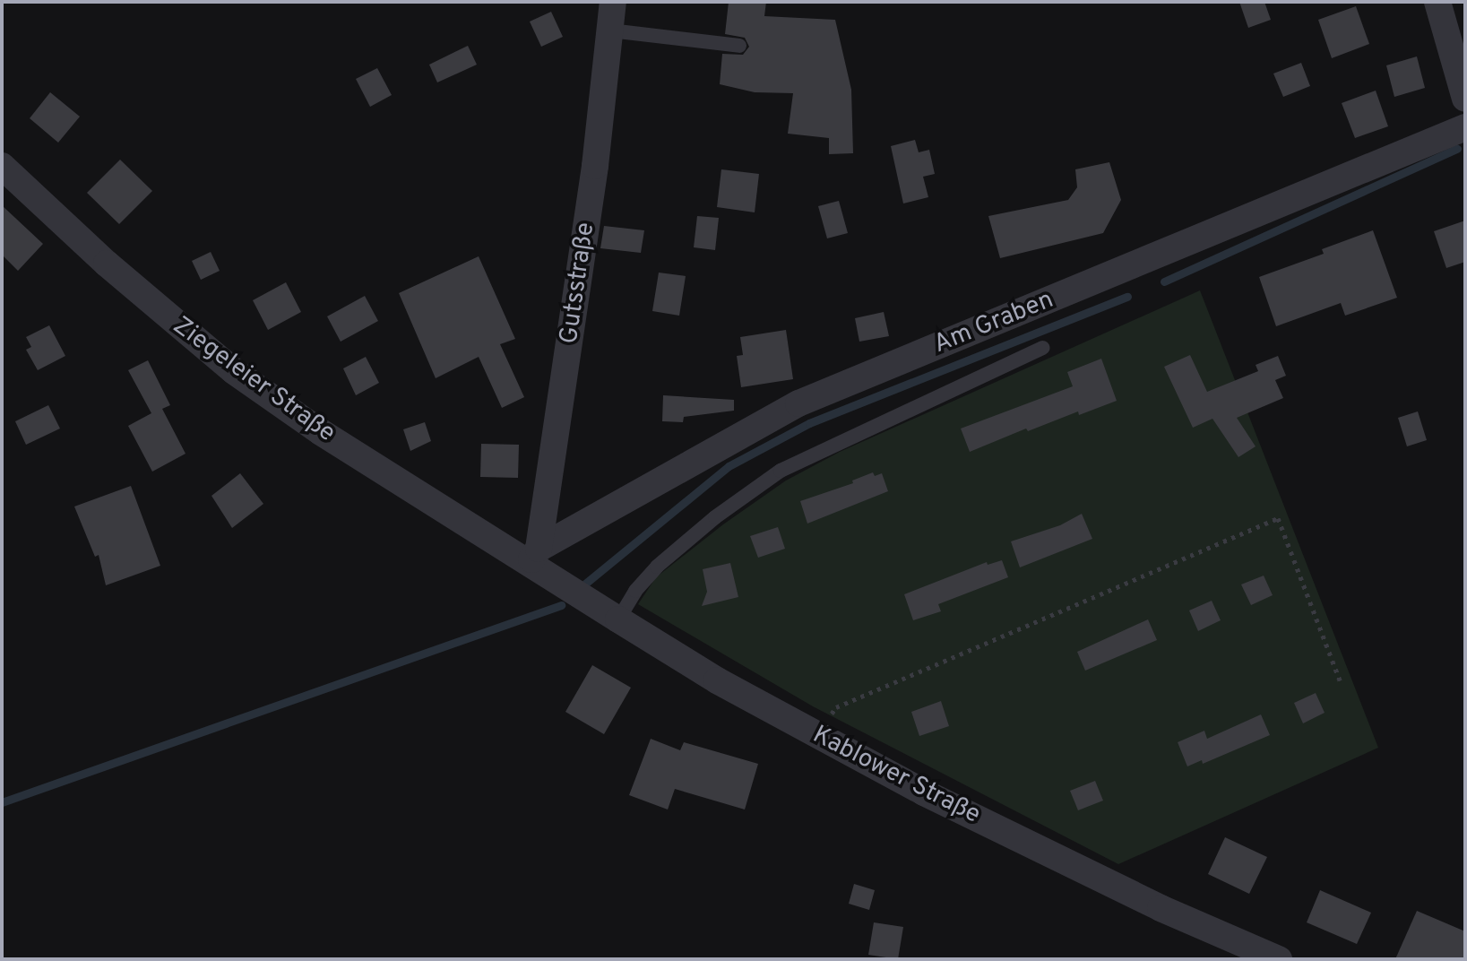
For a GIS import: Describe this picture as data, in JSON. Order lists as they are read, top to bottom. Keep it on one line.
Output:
{"streets":{"street":["Gutsstraße","Am Graben","Ziegeleier Straße","Kablower Straße"]},"crossings":[["Gutsstraße","Am Graben"],["Gutsstraße","Ziegeleier Straße"],["Gutsstraße","Kablower Straße"],["Am Graben","Ziegeleier Straße"],["Am Graben","Kablower Straße"],["Ziegeleier Straße","Kablower Straße"]]}
